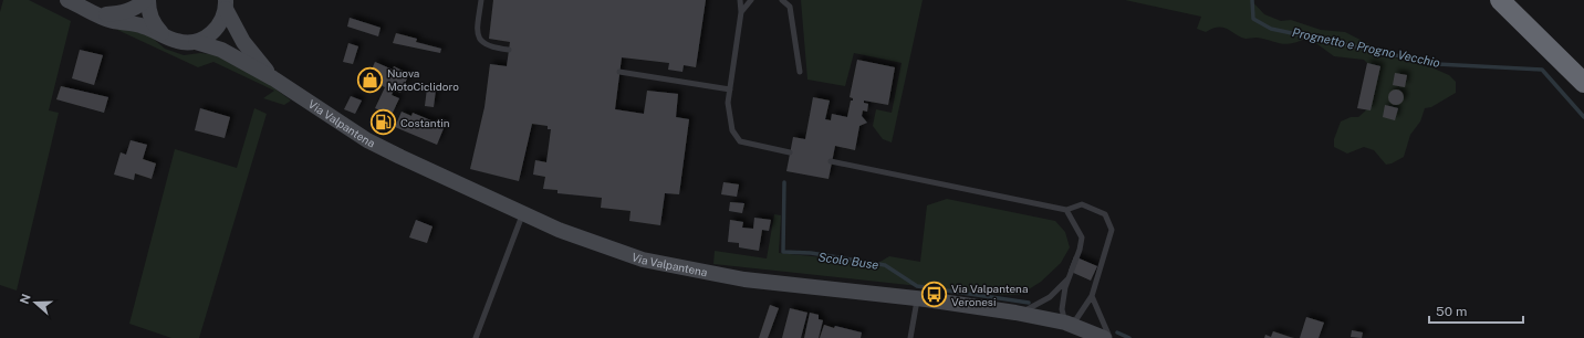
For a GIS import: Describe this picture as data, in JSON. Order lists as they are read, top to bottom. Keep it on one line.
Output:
{"streets":{"street":["Via Valpantena"]},"water":["Prognetto e Progno Vecchio","Scolo Buse"],"places":{"shop":["Nuova MotoCiclidoro"],"fuel station":["Costantin"],"bus stop":["Via Valpantena Veronesi"]},"scale_bar":"50 m","north":"left"}
